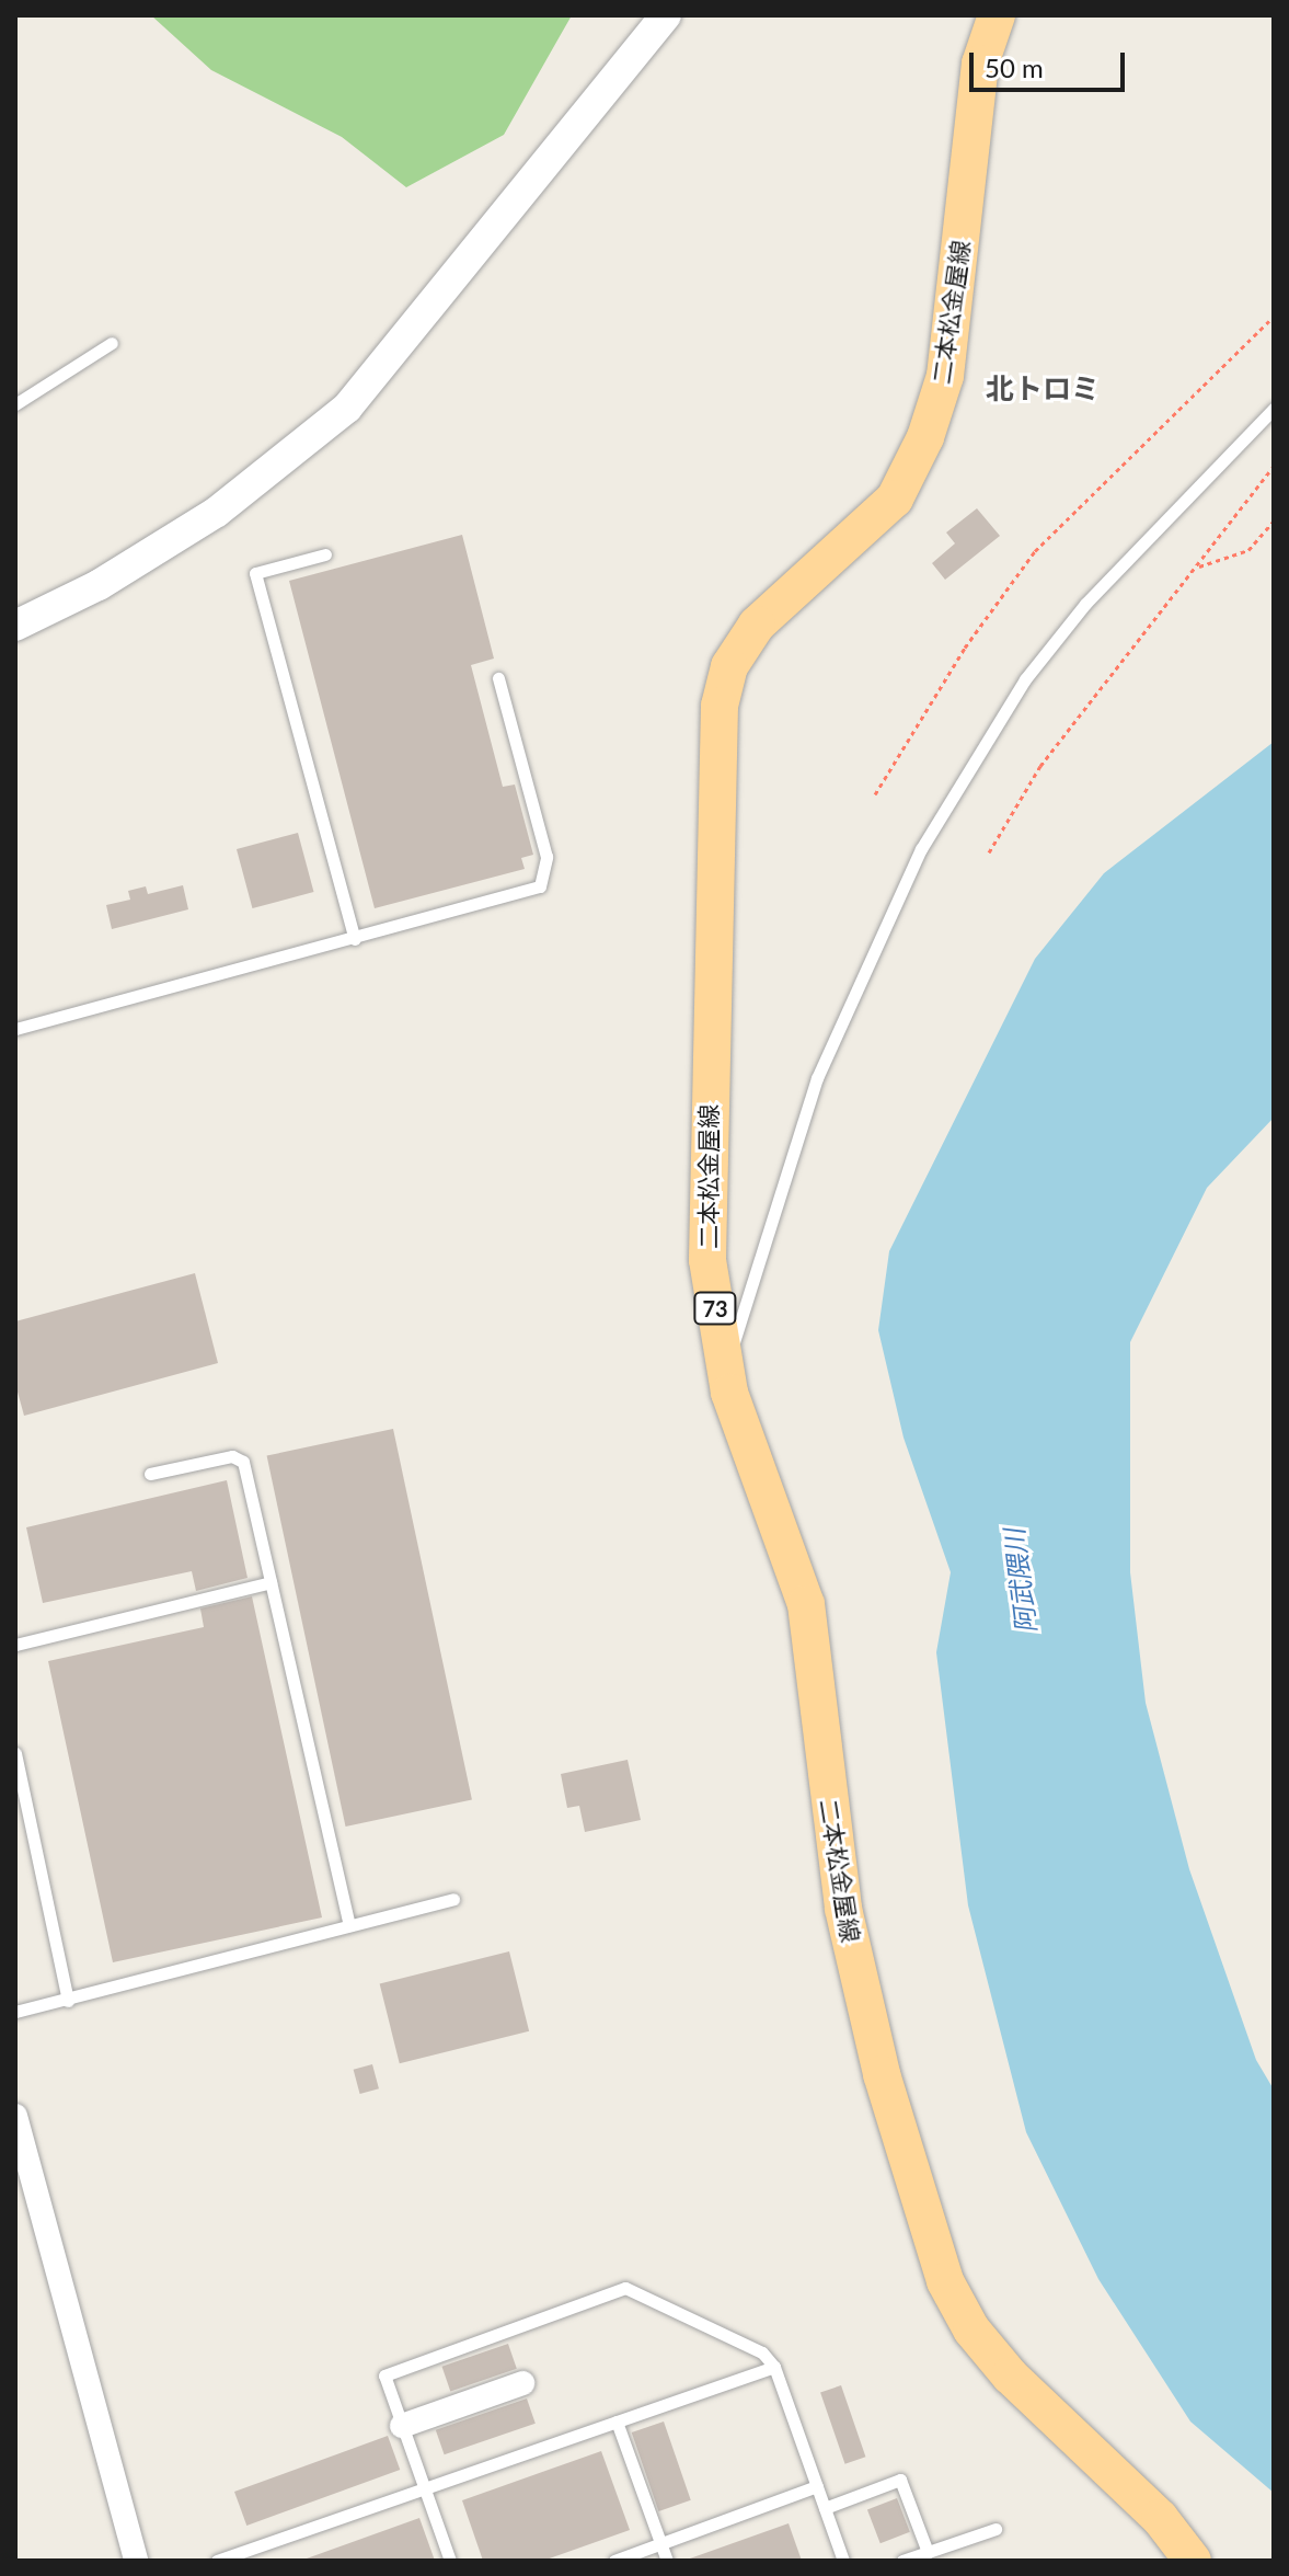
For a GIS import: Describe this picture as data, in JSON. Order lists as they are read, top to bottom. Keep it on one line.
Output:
{"streets":{"main road":["二本松金屋線","73"]},"districts":["北トロミ"],"water":["阿武隈川"],"scale_bar":"50 m"}
